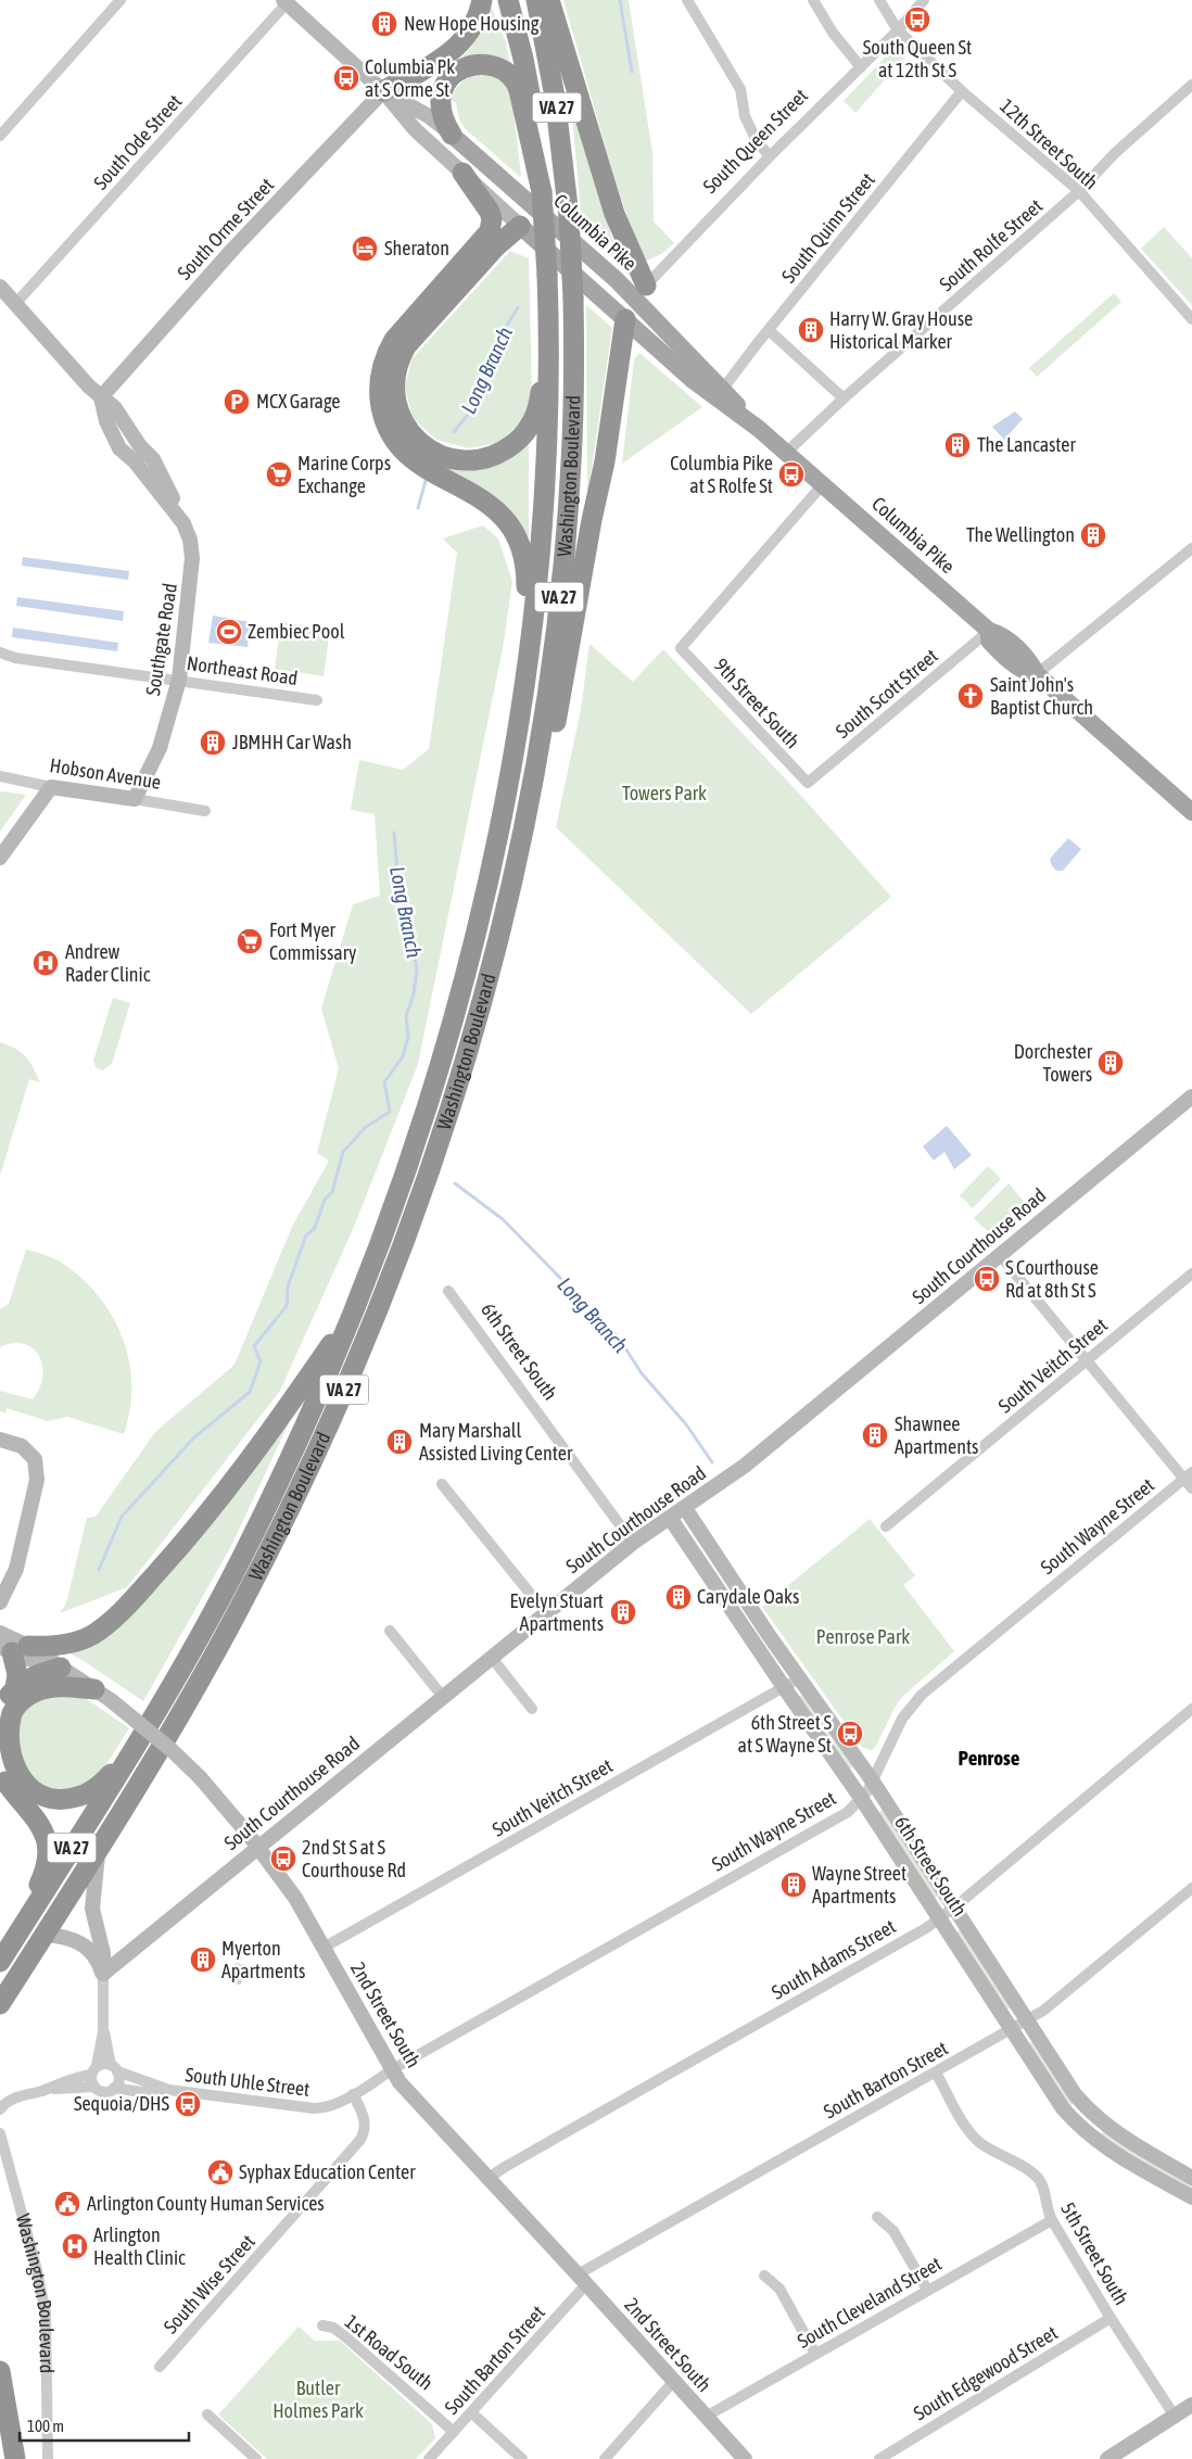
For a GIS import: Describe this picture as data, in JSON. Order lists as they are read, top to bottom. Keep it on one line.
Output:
{"streets":{"highway":["VA 27","Washington Boulevard"],"main road":["South Queen Street","Columbia Pike"],"street":["South Ode Street","12th Street South","South Quinn Street","South Orme Street","South Rolfe Street","Southgate Road","Northeast Road","South Scott Street","9th Street South","Hobson Avenue","South Courthouse Road","6th Street South","South Veitch Street","South Wayne Street","South Adams Street","2nd Street South","South Barton Street","South Uhle Street","5th Street South","South Wise Street","South Cleveland Street","1st Road South","South Edgewood Street"]},"crossings":[["South Queen Street","12th Street South"],["South Queen Street","Columbia Pike"],["South Ode Street","Columbia Pike"],["South Ode Street","Southgate Road"],["12th Street South","South Quinn Street"],["12th Street South","South Rolfe Street"],["South Quinn Street","Columbia Pike"],["South Orme Street","Columbia Pike"],["South Orme Street","Southgate Road"],["Columbia Pike","South Rolfe Street"],["Columbia Pike","South Scott Street"],["Columbia Pike","9th Street South"],["Southgate Road","Northeast Road"],["Southgate Road","Hobson Avenue"],["South Scott Street","9th Street South"],["South Courthouse Road","6th Street South"],["South Courthouse Road","2nd Street South"],["6th Street South","South Veitch Street"],["6th Street South","South Wayne Street"],["6th Street South","South Adams Street"],["6th Street South","South Barton Street"],["South Veitch Street","2nd Street South"],["South Wayne Street","2nd Street South"],["South Wayne Street","South Uhle Street"],["South Wayne Street","South Wise Street"],["South Adams Street","2nd Street South"],["2nd Street South","South Barton Street"],["2nd Street South","South Cleveland Street"],["South Barton Street","5th Street South"],["South Barton Street","1st Road South"],["5th Street South","South Cleveland Street"],["5th Street South","South Edgewood Street"]],"districts":["Penrose"],"water":["Long Branch"],"parks":["Towers Park","Penrose Park","Butler Holmes Park"],"places":{"bus stop":["South Queen St at 12th St S","Columbia Pk at S Orme St","Columbia Pike at S Rolfe St","S Courthouse Rd at 8th St S","6th Street S at S Wayne St","2nd St S at S Courthouse Rd","Sequoia/DHS"],"building":["New Hope Housing","Harry W. Gray House Historical Marker","The Lancaster","The Wellington","JBMHH Car Wash","Dorchester Towers","Shawnee Apartments","Mary Marshall Assisted Living Center","Carydale Oaks","Evelyn Stuart Apartments","Wayne Street Apartments","Myerton Apartments"],"hotel":["Sheraton"],"parking":["MCX Garage"],"supermarket":["Marine Corps Exchange","Fort Myer Commissary"],"sports":["Zembiec Pool"],"church":["Saint John's Baptist Church"],"hospital":["Andrew Rader Clinic","Arlington Health Clinic"],"public building":["Syphax Education Center","Arlington County Human Services"]},"scale_bar":"100 m"}
